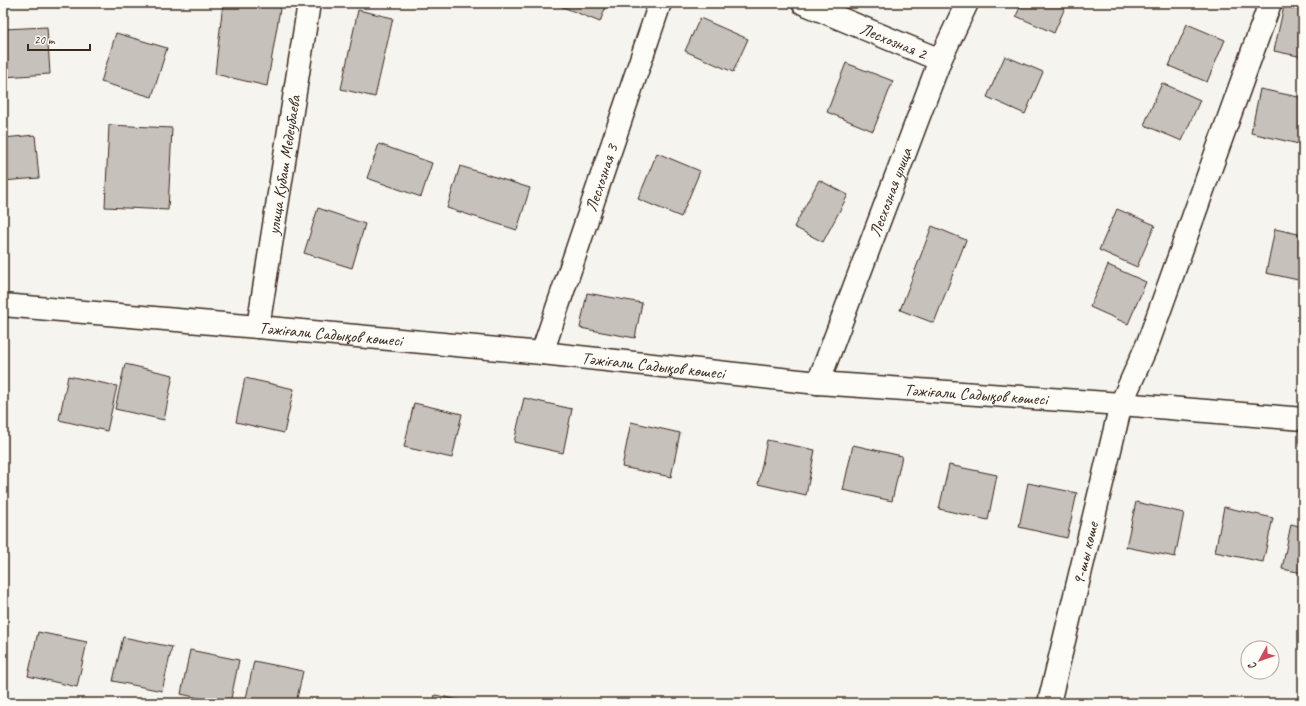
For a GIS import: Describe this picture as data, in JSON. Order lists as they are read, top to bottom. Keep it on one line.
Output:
{"streets":{"street":["Лесхозная 2","улица Кубаш Медеубаева","Лесхозная 3","Лесхозная улица","Тәжіғали Садықов көшесі","9-шы көше"]},"crossings":[["Лесхозная 2","Лесхозная улица"],["улица Кубаш Медеубаева","Тәжіғали Садықов көшесі"],["Лесхозная 3","Тәжіғали Садықов көшесі"],["Лесхозная улица","Тәжіғали Садықов көшесі"],["Тәжіғали Садықов көшесі","9-шы көше"]],"scale_bar":"20 m","north":"bottom left"}
